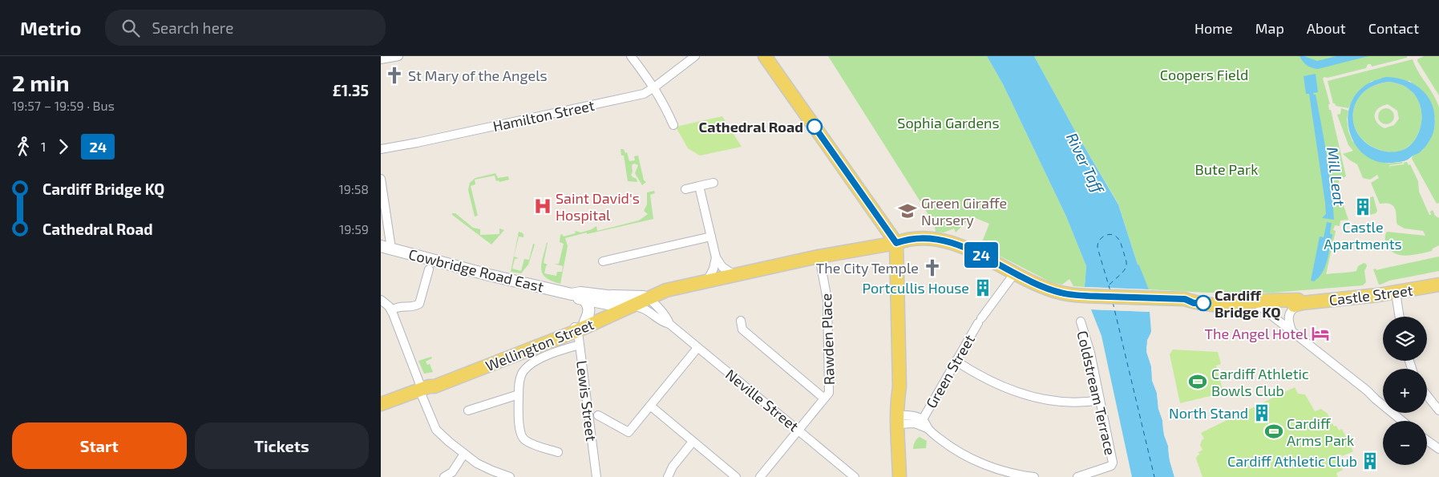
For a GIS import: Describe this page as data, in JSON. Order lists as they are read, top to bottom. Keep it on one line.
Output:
{"streets":{"main road":["Cowbridge Road East","Castle Street","Wellington Street"],"street":["Hamilton Street","Rawden Place","Green Street","Coldstream Terrace","Neville Street","Lewis Street"]},"crossings":[["Cowbridge Road East","Castle Street"],["Cowbridge Road East","Wellington Street"],["Cowbridge Road East","Green Street"],["Cowbridge Road East","Neville Street"],["Rawden Place","Neville Street"],["Wellington Street","Neville Street"],["Wellington Street","Lewis Street"]],"water":["River Taff","Mill Leat"],"parks":["Coopers Field","Sophia Gardens","Bute Park"],"places":{"church":["St Mary of the Angels","The City Temple"],"other":["Cathedral Road","Cardiff Bridge KQ"],"hospital":["Saint David's Hospital"],"building":["Castle Apartments","Portcullis House","North Stand","Cardiff Athletic Club"],"school or university":["Green Giraffe Nursery"],"hotel":["The Angel Hotel"],"sports":["Cardiff Athletic Bowls Club","Cardiff Arms Park"]},"lines":["bus line 24"],"page":{"header":"Metrio","search":"Search here","nav":["Home","Map","About","Contact"],"heading":["2 min","19:57 – 19:59 · Bus","£1.35"],"on_map":"24","legs":["1","24"],"list":[{"name":"Cardiff Bridge KQ","value":"19:58"},{"name":"Cathedral Road","value":"19:59"}],"map_buttons":["+","−"],"buttons":["Start","Tickets"]}}
